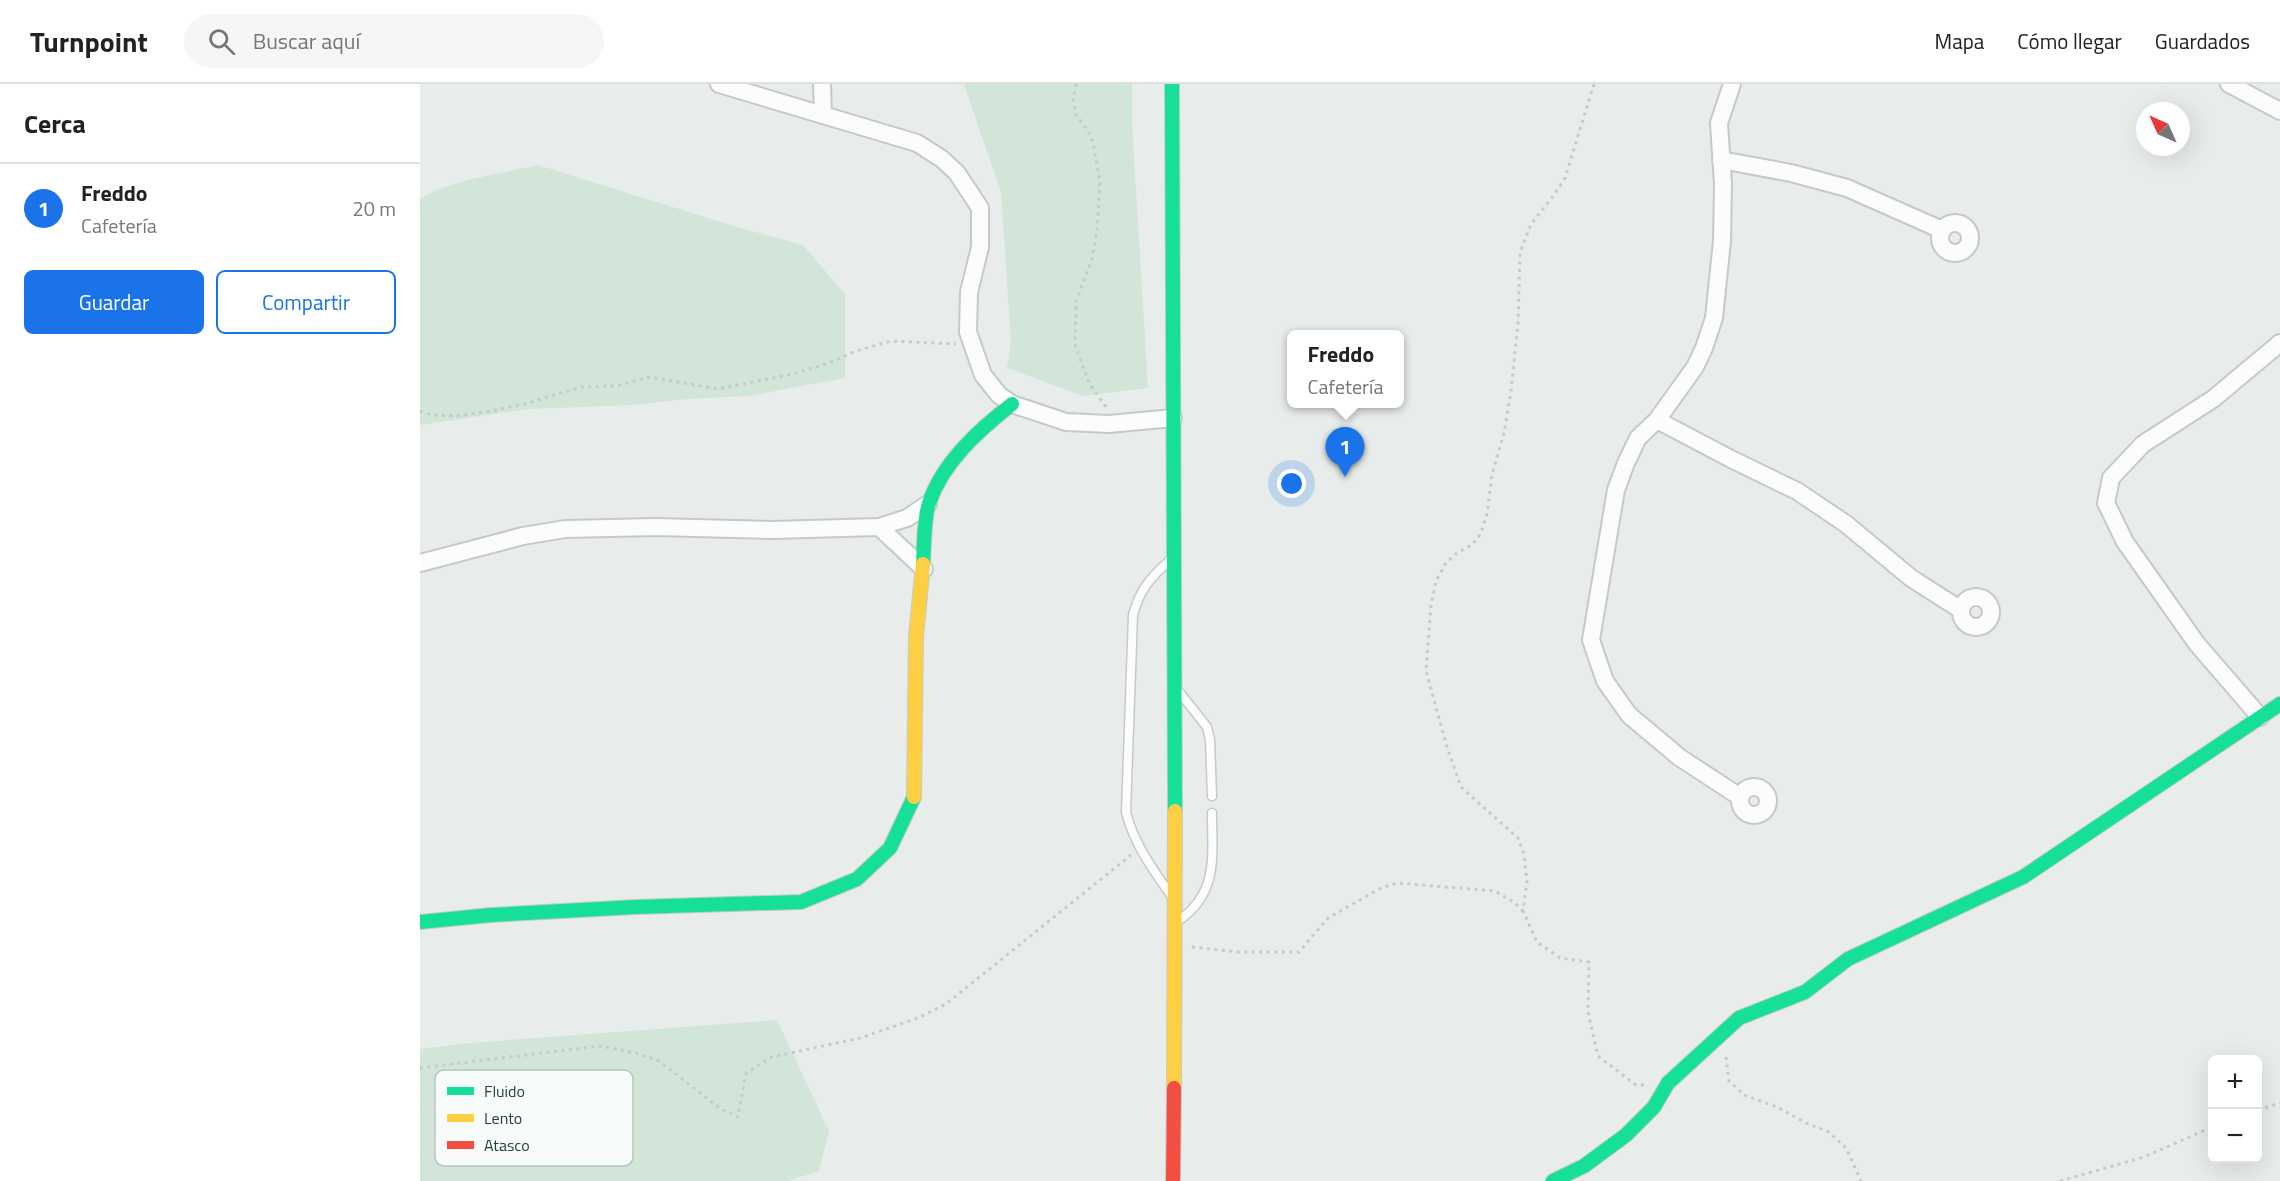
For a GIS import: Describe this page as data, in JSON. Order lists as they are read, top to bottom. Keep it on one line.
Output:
{"legend":["Fluido","Lento","Atasco"],"north":"top left","page":{"header":"Turnpoint","search":"Buscar aquí","nav":["Mapa","Cómo llegar","Guardados"],"heading":"Cerca","list":[{"mark":"1","name":"Freddo","note":"Cafetería","value":"20 m"}],"buttons":["Guardar","Compartir"],"popup":["Freddo","Cafetería"],"pins":"1","map_buttons":["+","−"]}}
